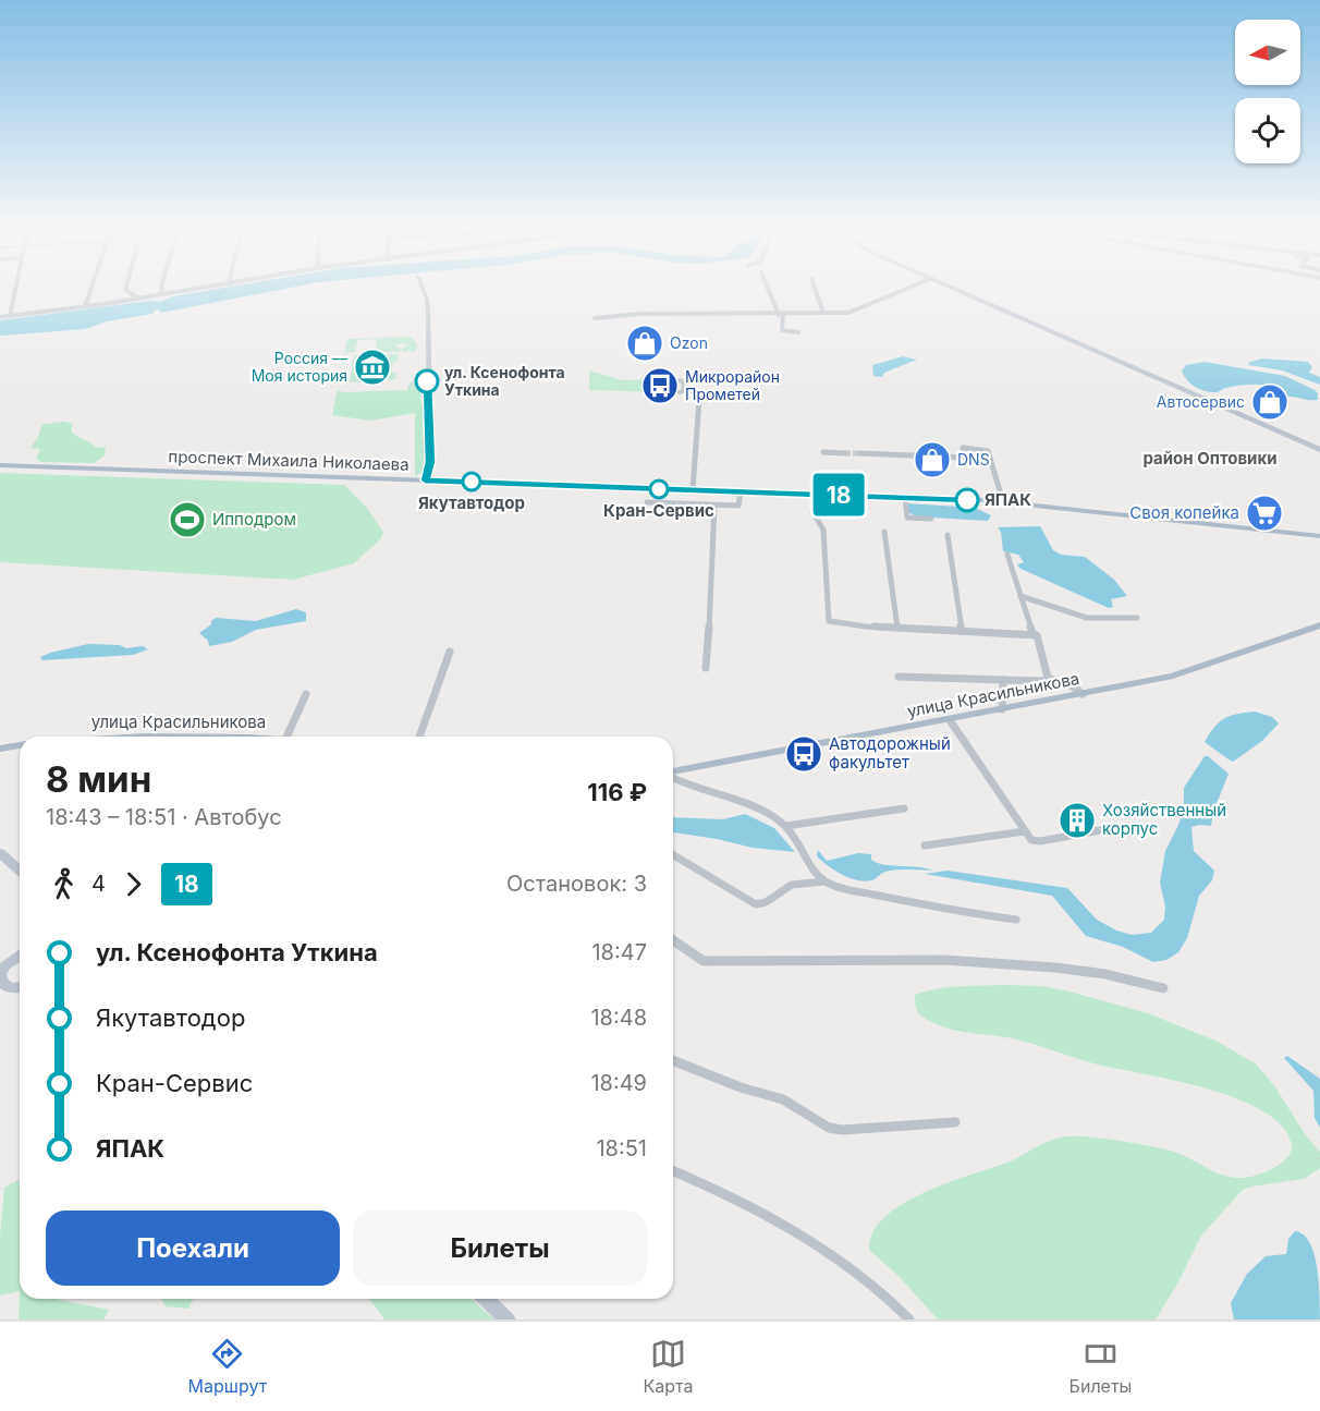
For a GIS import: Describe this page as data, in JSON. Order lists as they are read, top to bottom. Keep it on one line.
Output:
{"streets":{"main road":["проспект Михаила Николаева","улица Красильникова"]},"districts":["район Оптовики"],"places":{"shop":["Ozon","Автосервис","DNS"],"museum":["Россия — Моя история"],"other":["ул. Ксенофонта Уткина","Якутавтодор","Кран-Сервис","ЯПАК"],"bus stop":["Микрорайон Прометей","Автодорожный факультет"],"supermarket":["Своя копейка"],"sports":["Ипподром"],"building":["Хозяйственный корпус"]},"lines":["bus line 18"],"north":"left","page":{"on_map":"18","heading":["8 мин","18:43 – 18:51 · Автобус","116 ₽"],"legs":["4","18","Остановок: 3"],"list":[{"name":"ул. Ксенофонта Уткина","value":"18:47"},{"name":"Якутавтодор","value":"18:48"},{"name":"Кран-Сервис","value":"18:49"},{"name":"ЯПАК","value":"18:51"}],"buttons":["Поехали","Билеты"],"tabs":["Маршрут","Карта","Билеты"]}}
